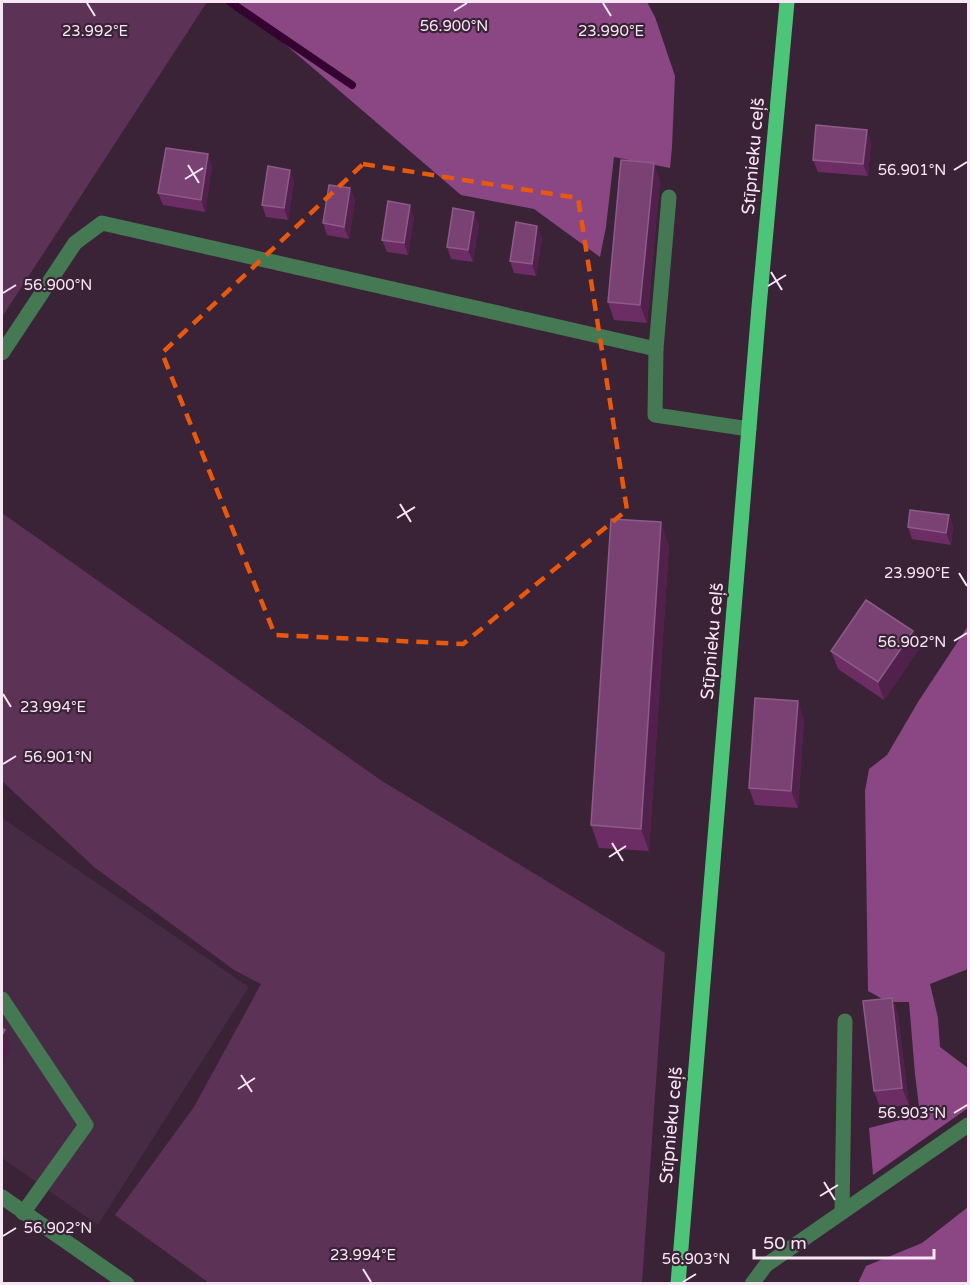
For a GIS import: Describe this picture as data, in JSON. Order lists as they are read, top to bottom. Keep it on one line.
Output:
{"streets":{"main road":["Stīpnieku ceļš"]},"scale_bar":"50 m","coordinates":["56.900°N","23.992°E","23.990°E","56.901°N","56.902°N","23.994°E","56.903°N"]}
